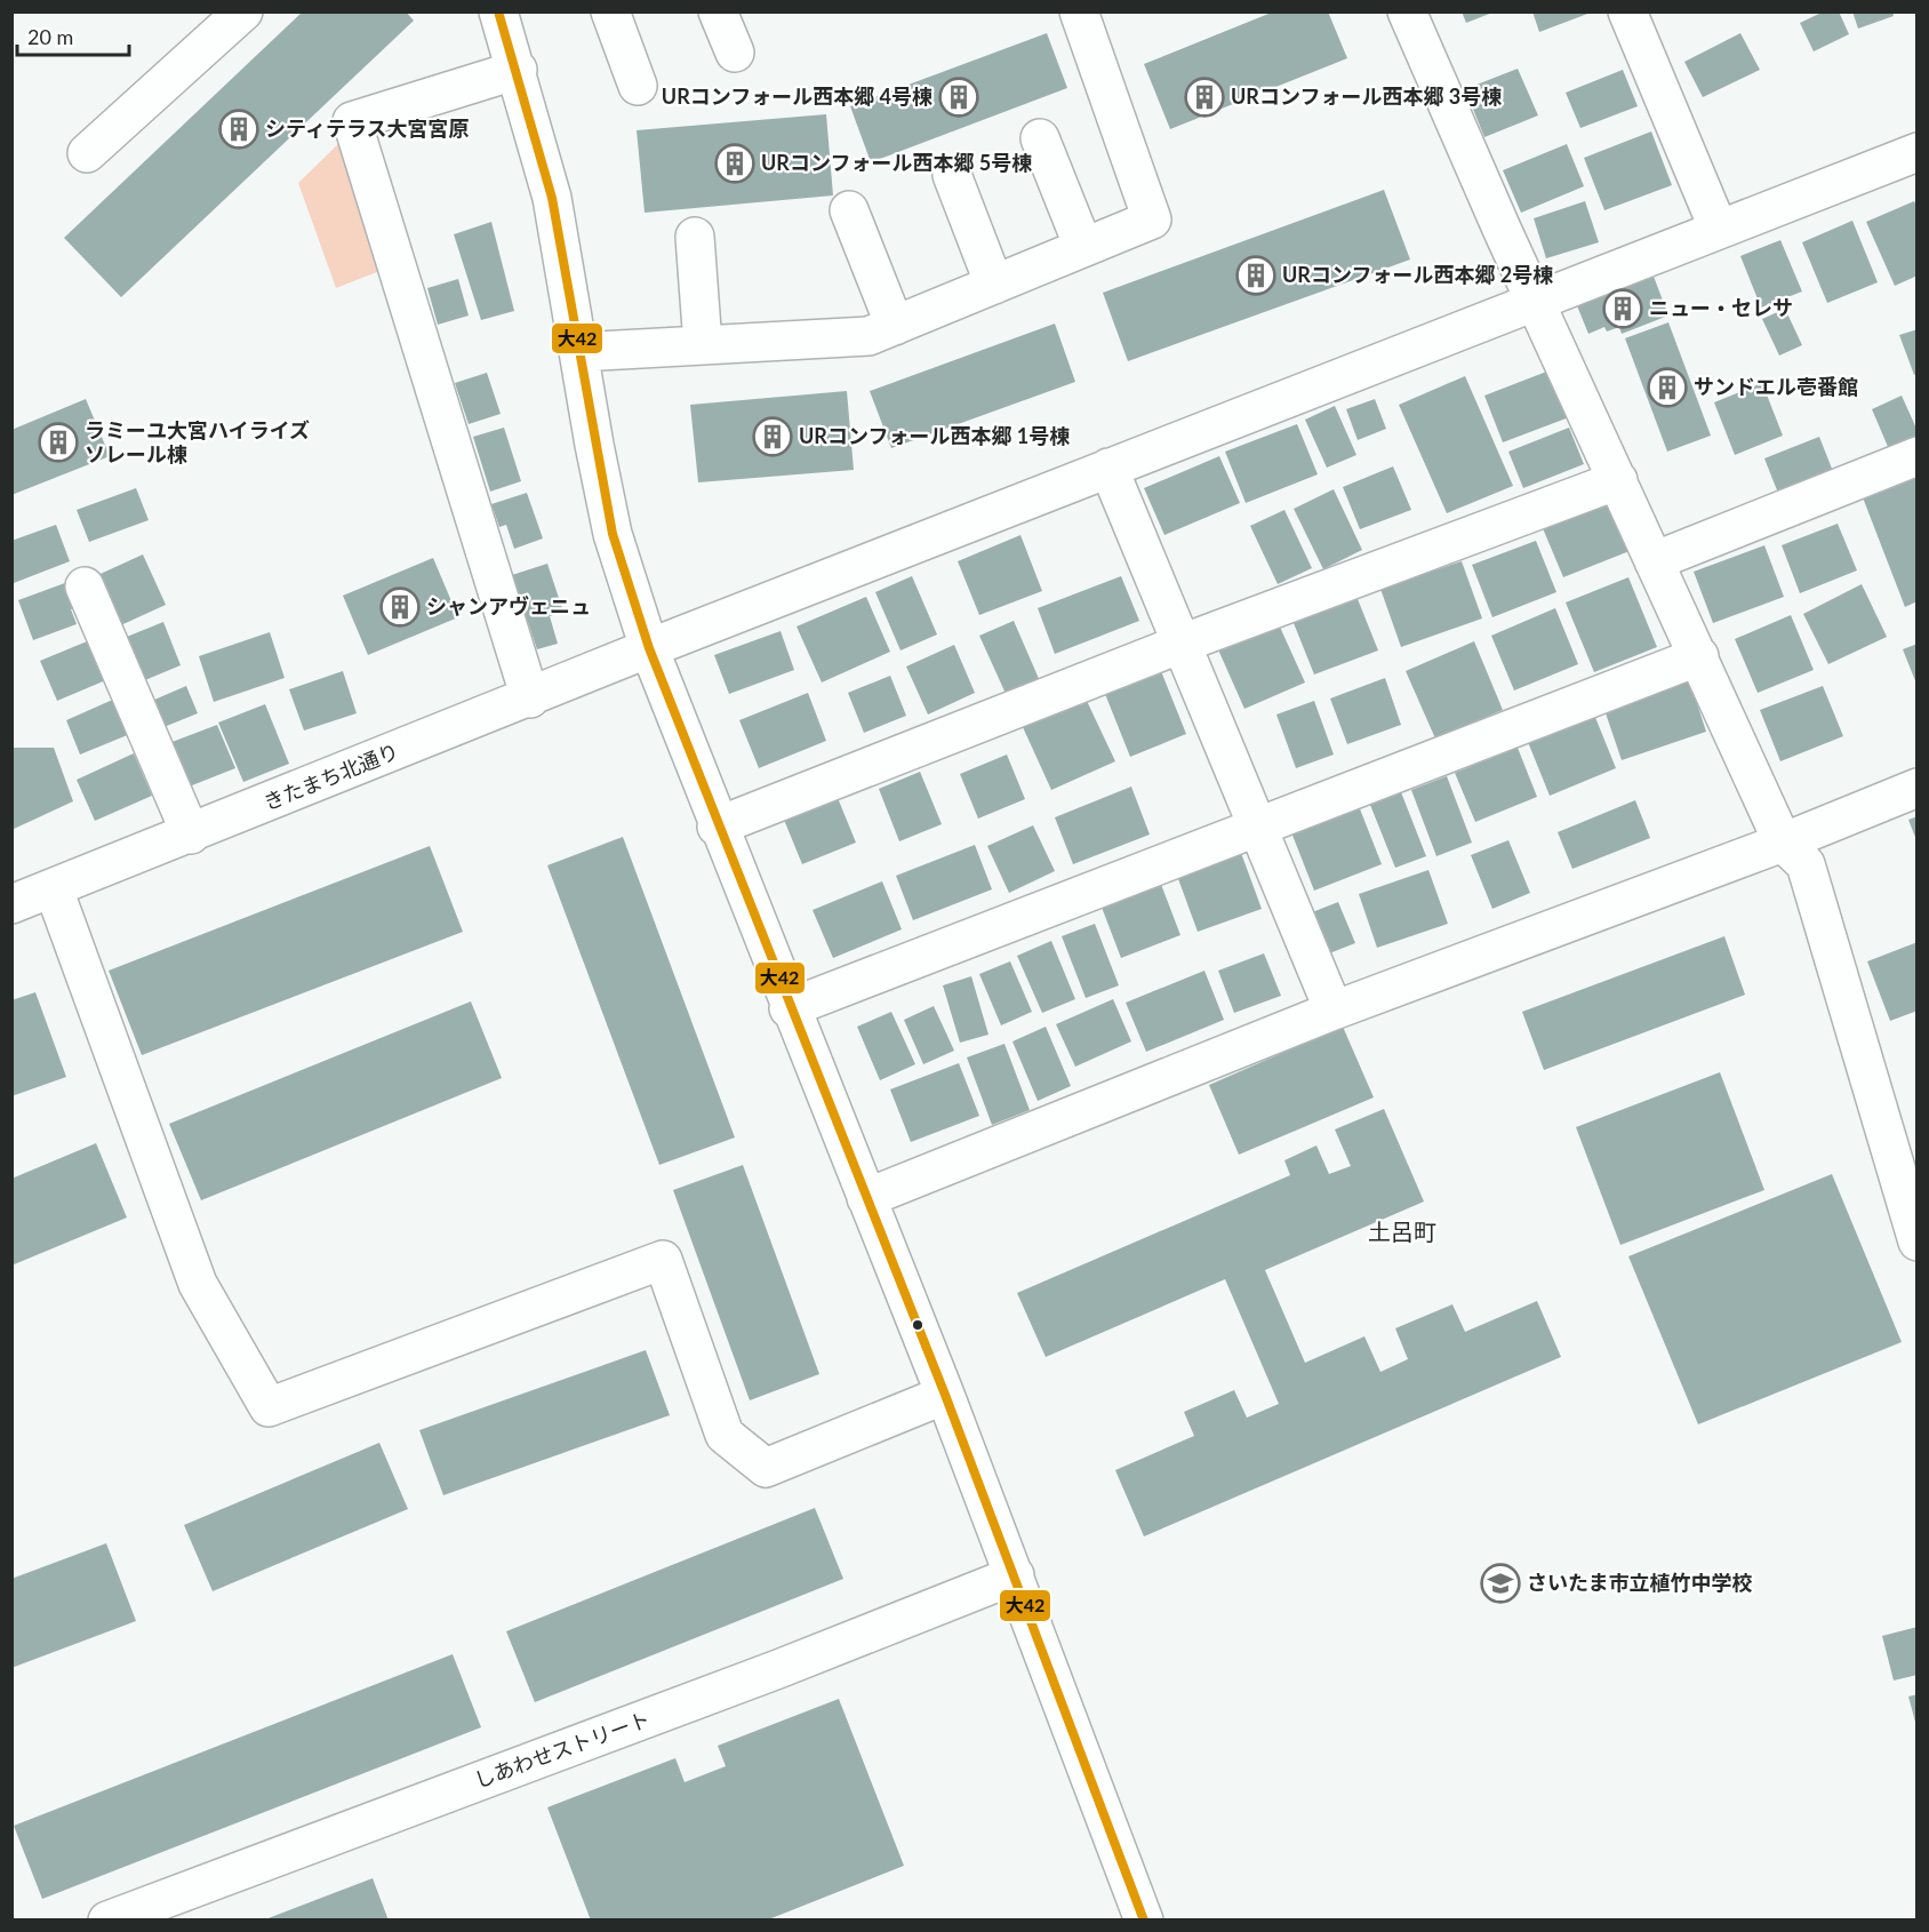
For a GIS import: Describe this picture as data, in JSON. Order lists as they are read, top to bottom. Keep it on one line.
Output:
{"streets":{"street":["きたまち北通り","しあわせストリート"]},"districts":["土呂町"],"places":{"building":["URコンフォール西本郷 4号棟","URコンフォール西本郷 3号棟","シティテラス大宮宮原","URコンフォール西本郷 5号棟","URコンフォール西本郷 2号棟","ニュー・セレサ","サンドエル壱番館","URコンフォール西本郷 1号棟","ラミーユ大宮ハイライズ ソレール棟","シャンアヴェニュ"],"school or university":["さいたま市立植竹中学校"]},"lines":["transit line 大42"],"scale_bar":"20 m"}
